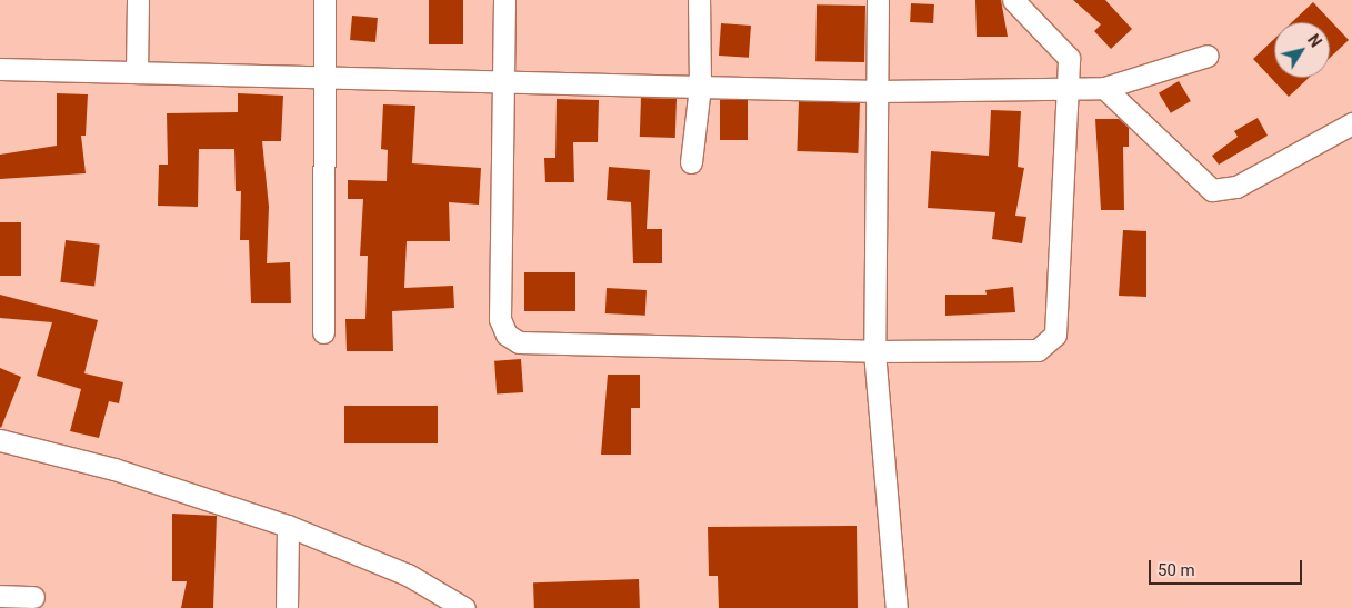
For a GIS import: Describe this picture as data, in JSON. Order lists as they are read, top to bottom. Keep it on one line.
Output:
{"scale_bar":"50 m","north":"top right"}
